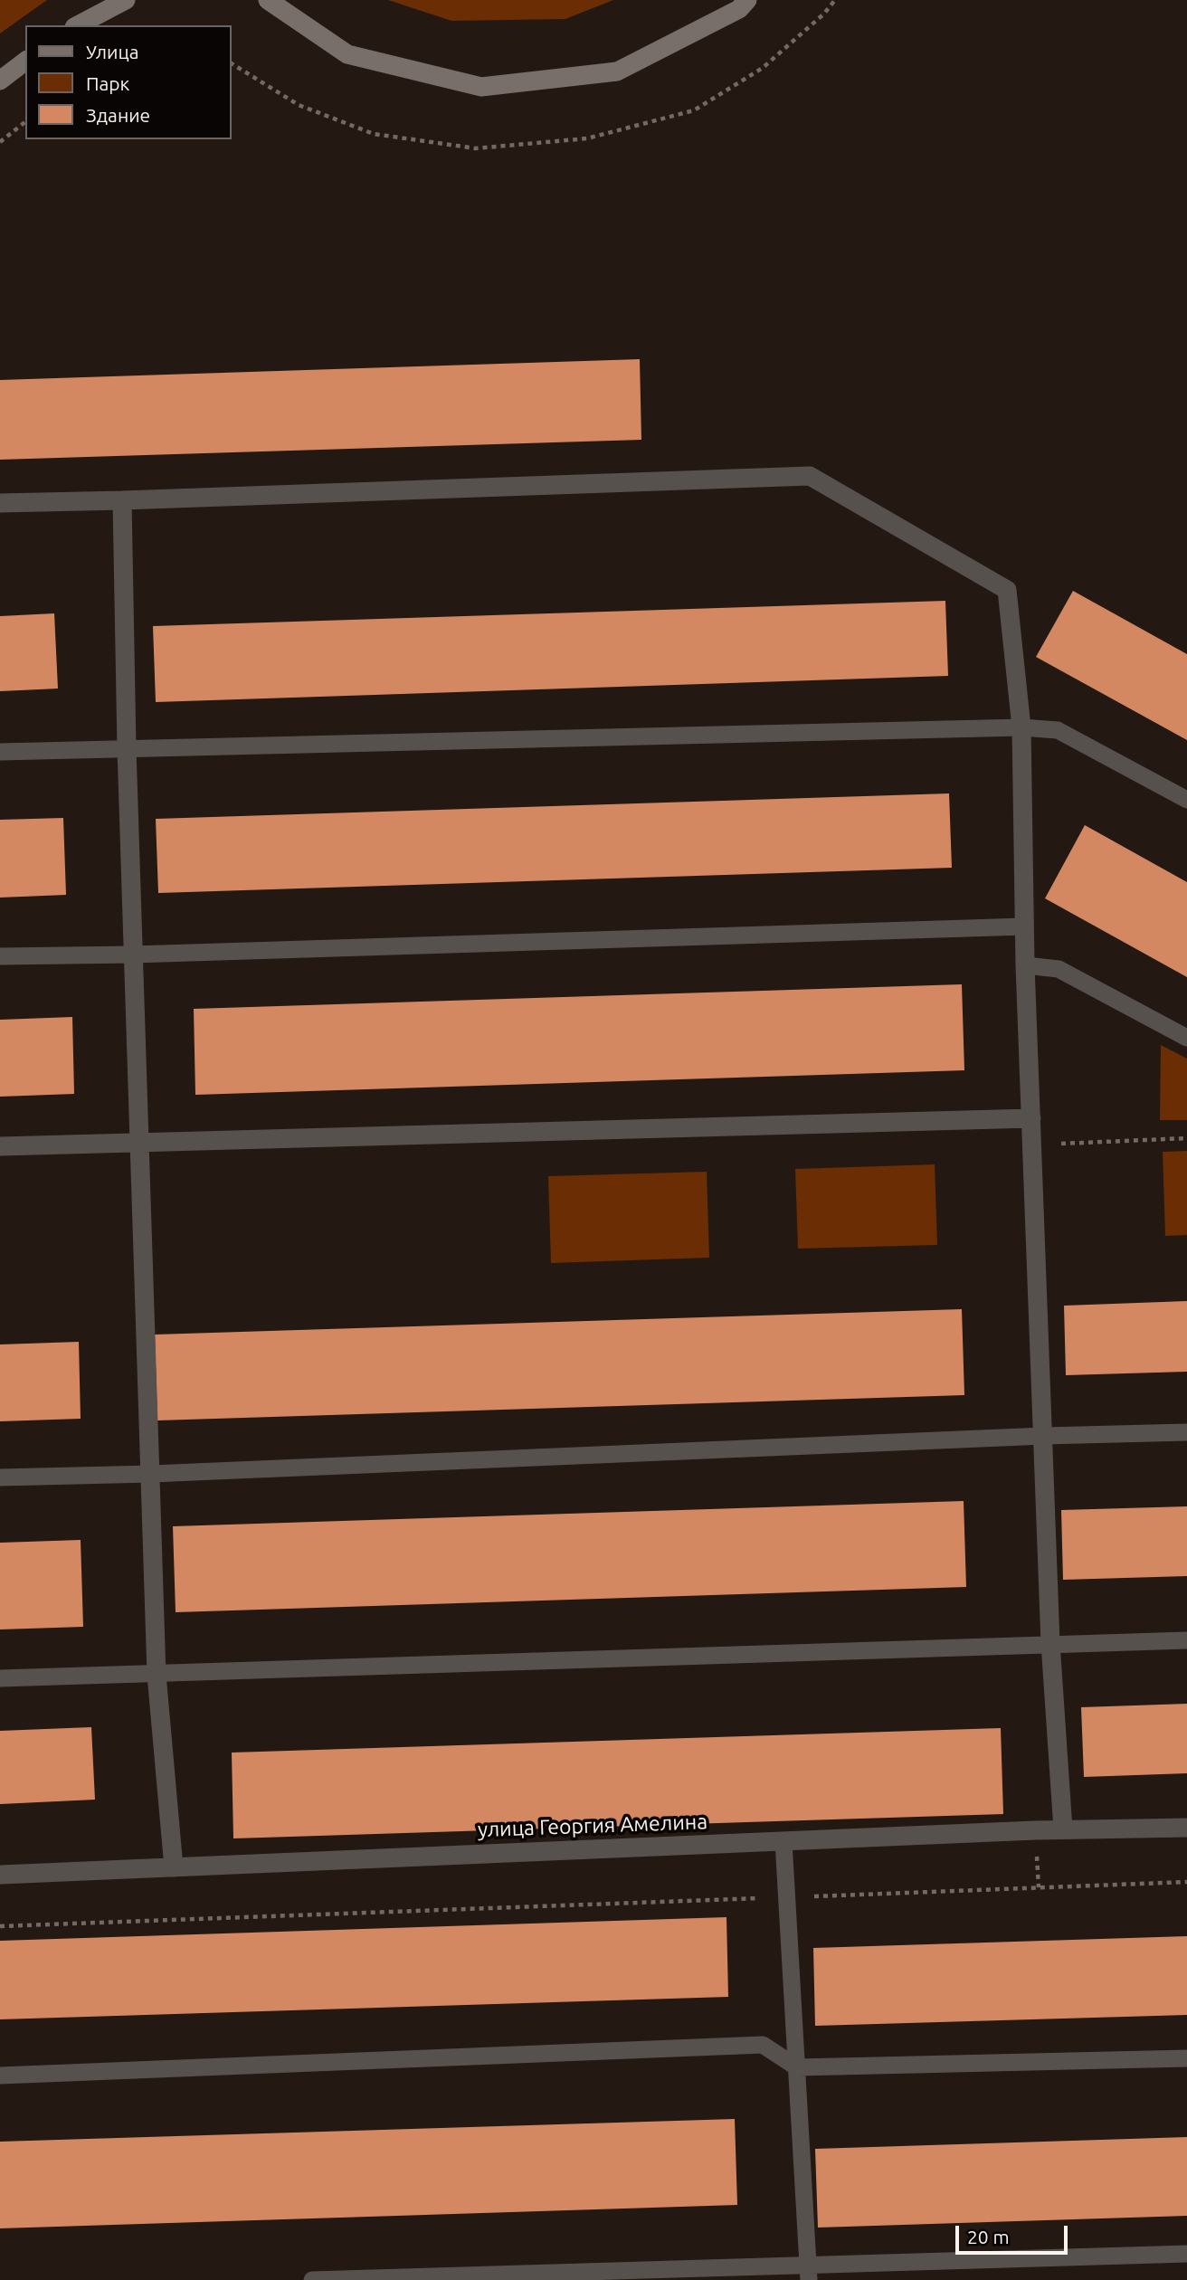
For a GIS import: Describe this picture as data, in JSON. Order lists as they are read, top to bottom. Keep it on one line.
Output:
{"streets":{"street":["улица Георгия Амелина"]},"legend":["Улица","Парк","Здание"],"scale_bar":"20 m"}
